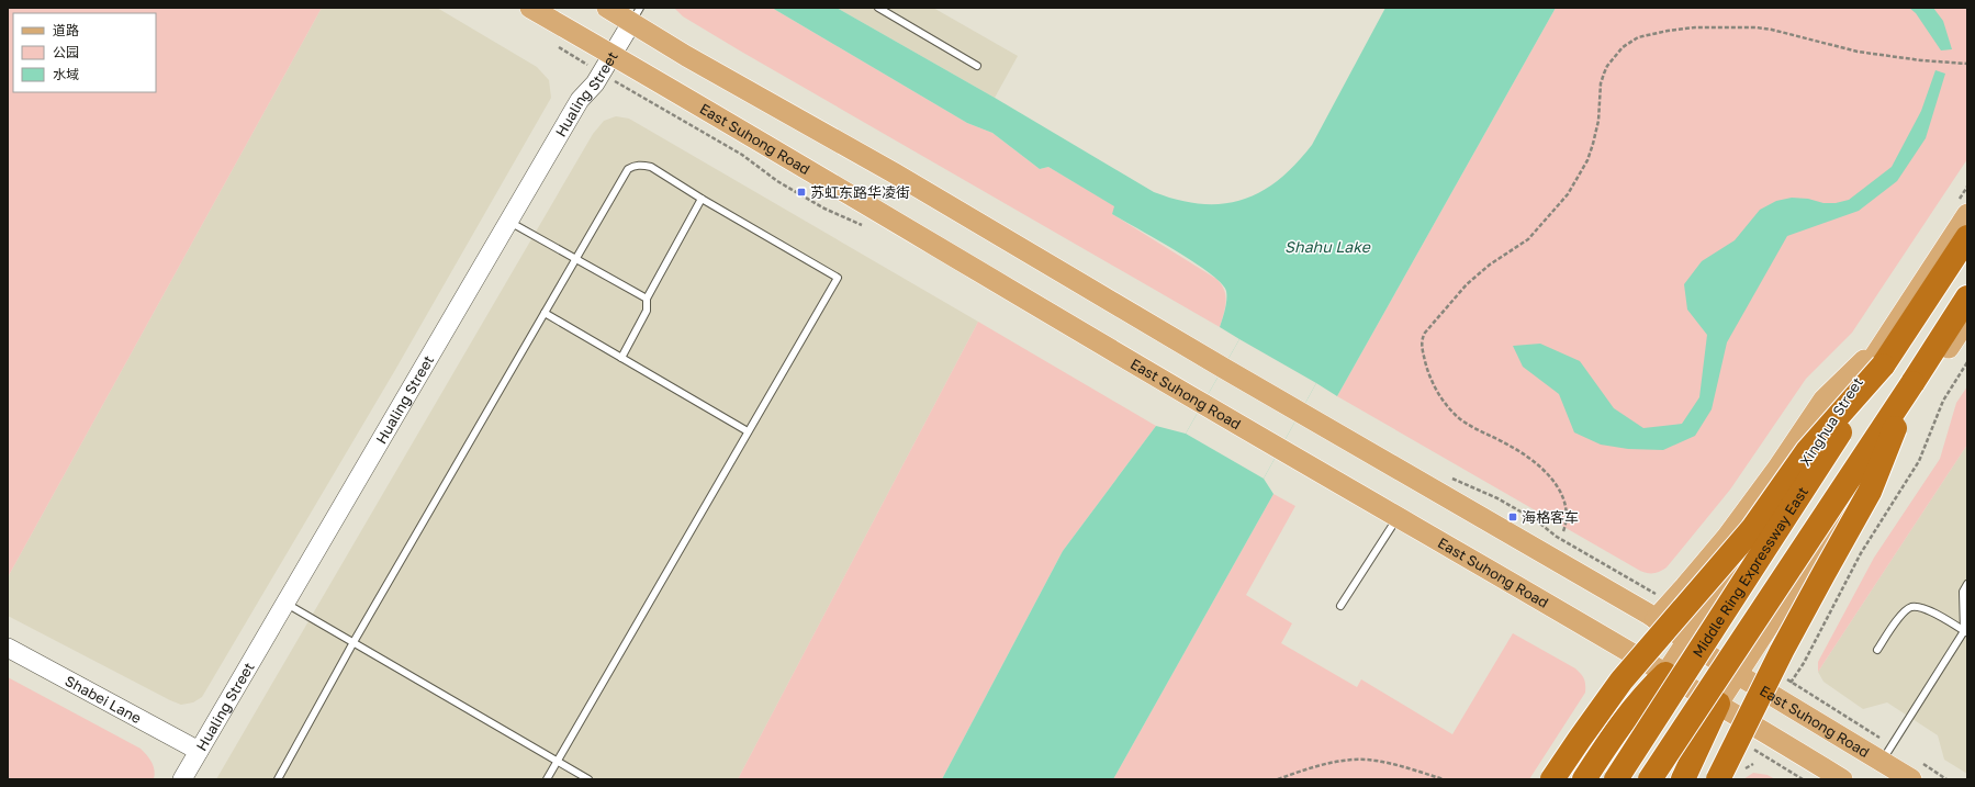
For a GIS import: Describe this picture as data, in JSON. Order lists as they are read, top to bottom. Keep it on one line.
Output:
{"streets":{"highway":["Middle Ring Expressway East"],"main road":["East Suhong Road","Xinghua Street"],"street":["Hualing Street","Shabei Lane"]},"crossings":[["Hualing Street","East Suhong Road"],["Hualing Street","Shabei Lane"],["East Suhong Road","Xinghua Street"]],"water":["Shahu Lake"],"places":{"transit":["苏虹东路华凌街","海格客车"]},"legend":["道路","公园","水域"]}
